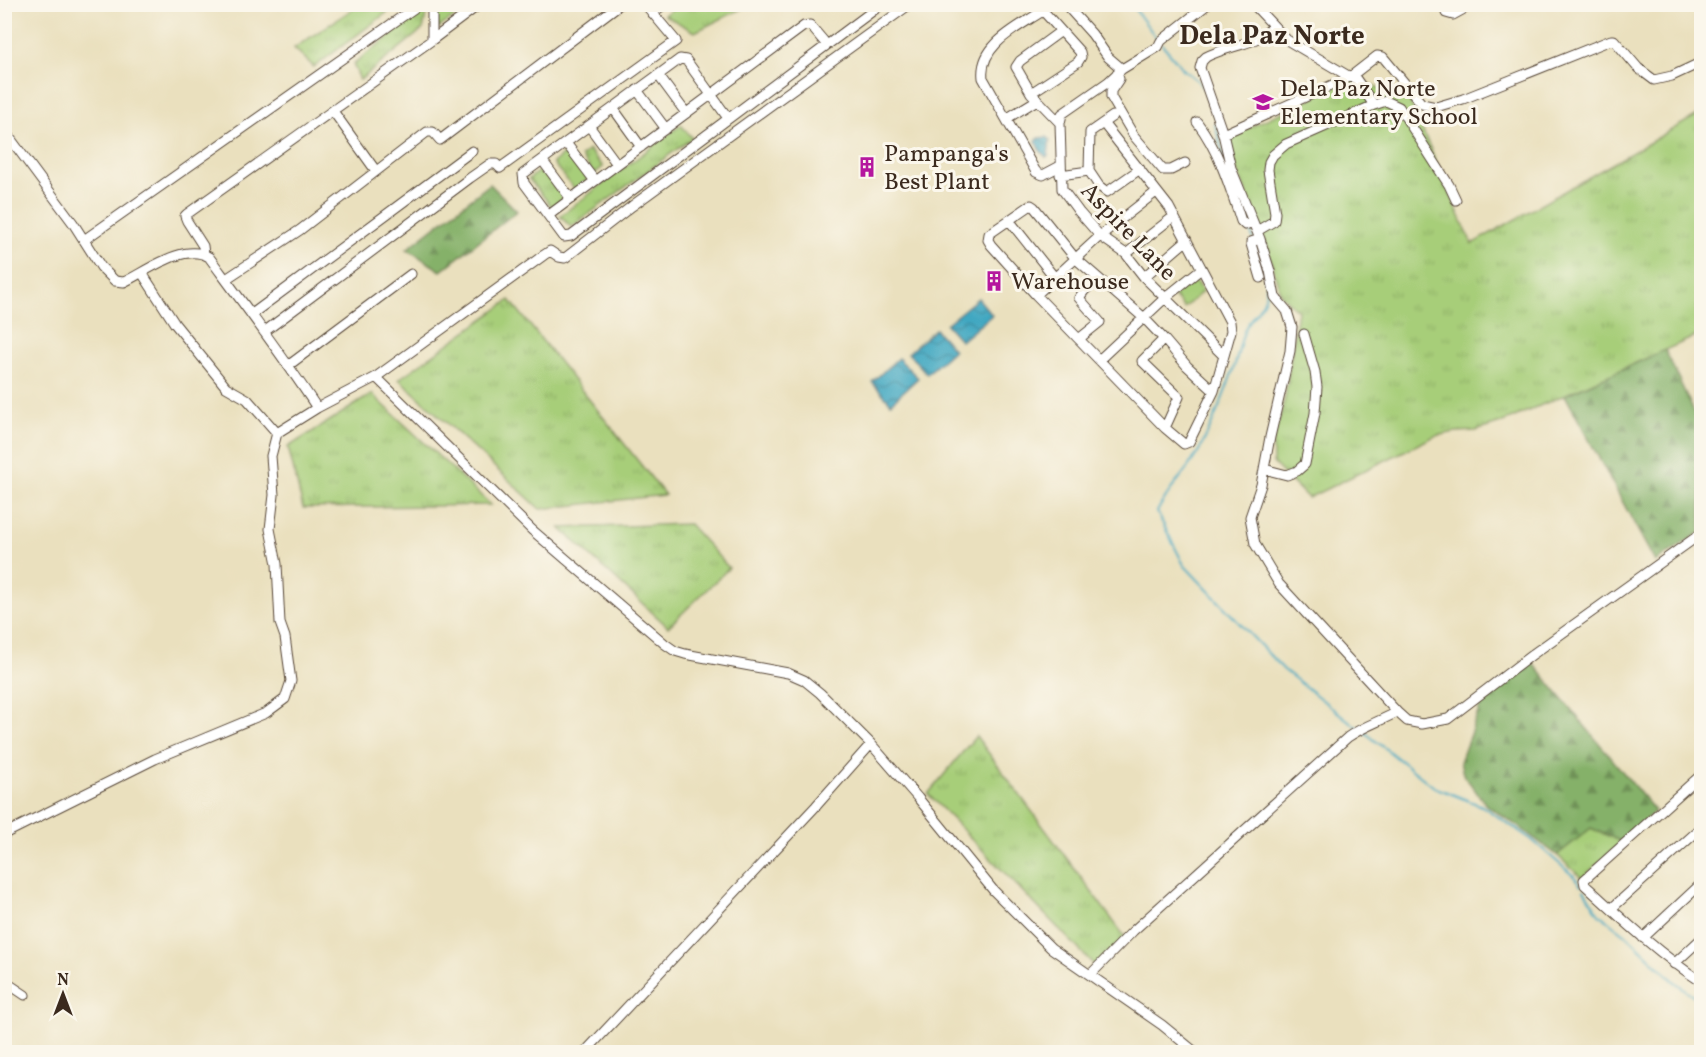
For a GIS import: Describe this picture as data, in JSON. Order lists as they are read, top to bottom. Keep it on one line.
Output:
{"streets":{"street":["Aspire Lane"]},"districts":["Dela Paz Norte"],"places":{"school or university":["Dela Paz Norte Elementary School"],"building":["Pampanga's Best Plant","Warehouse"]},"north":"top"}
